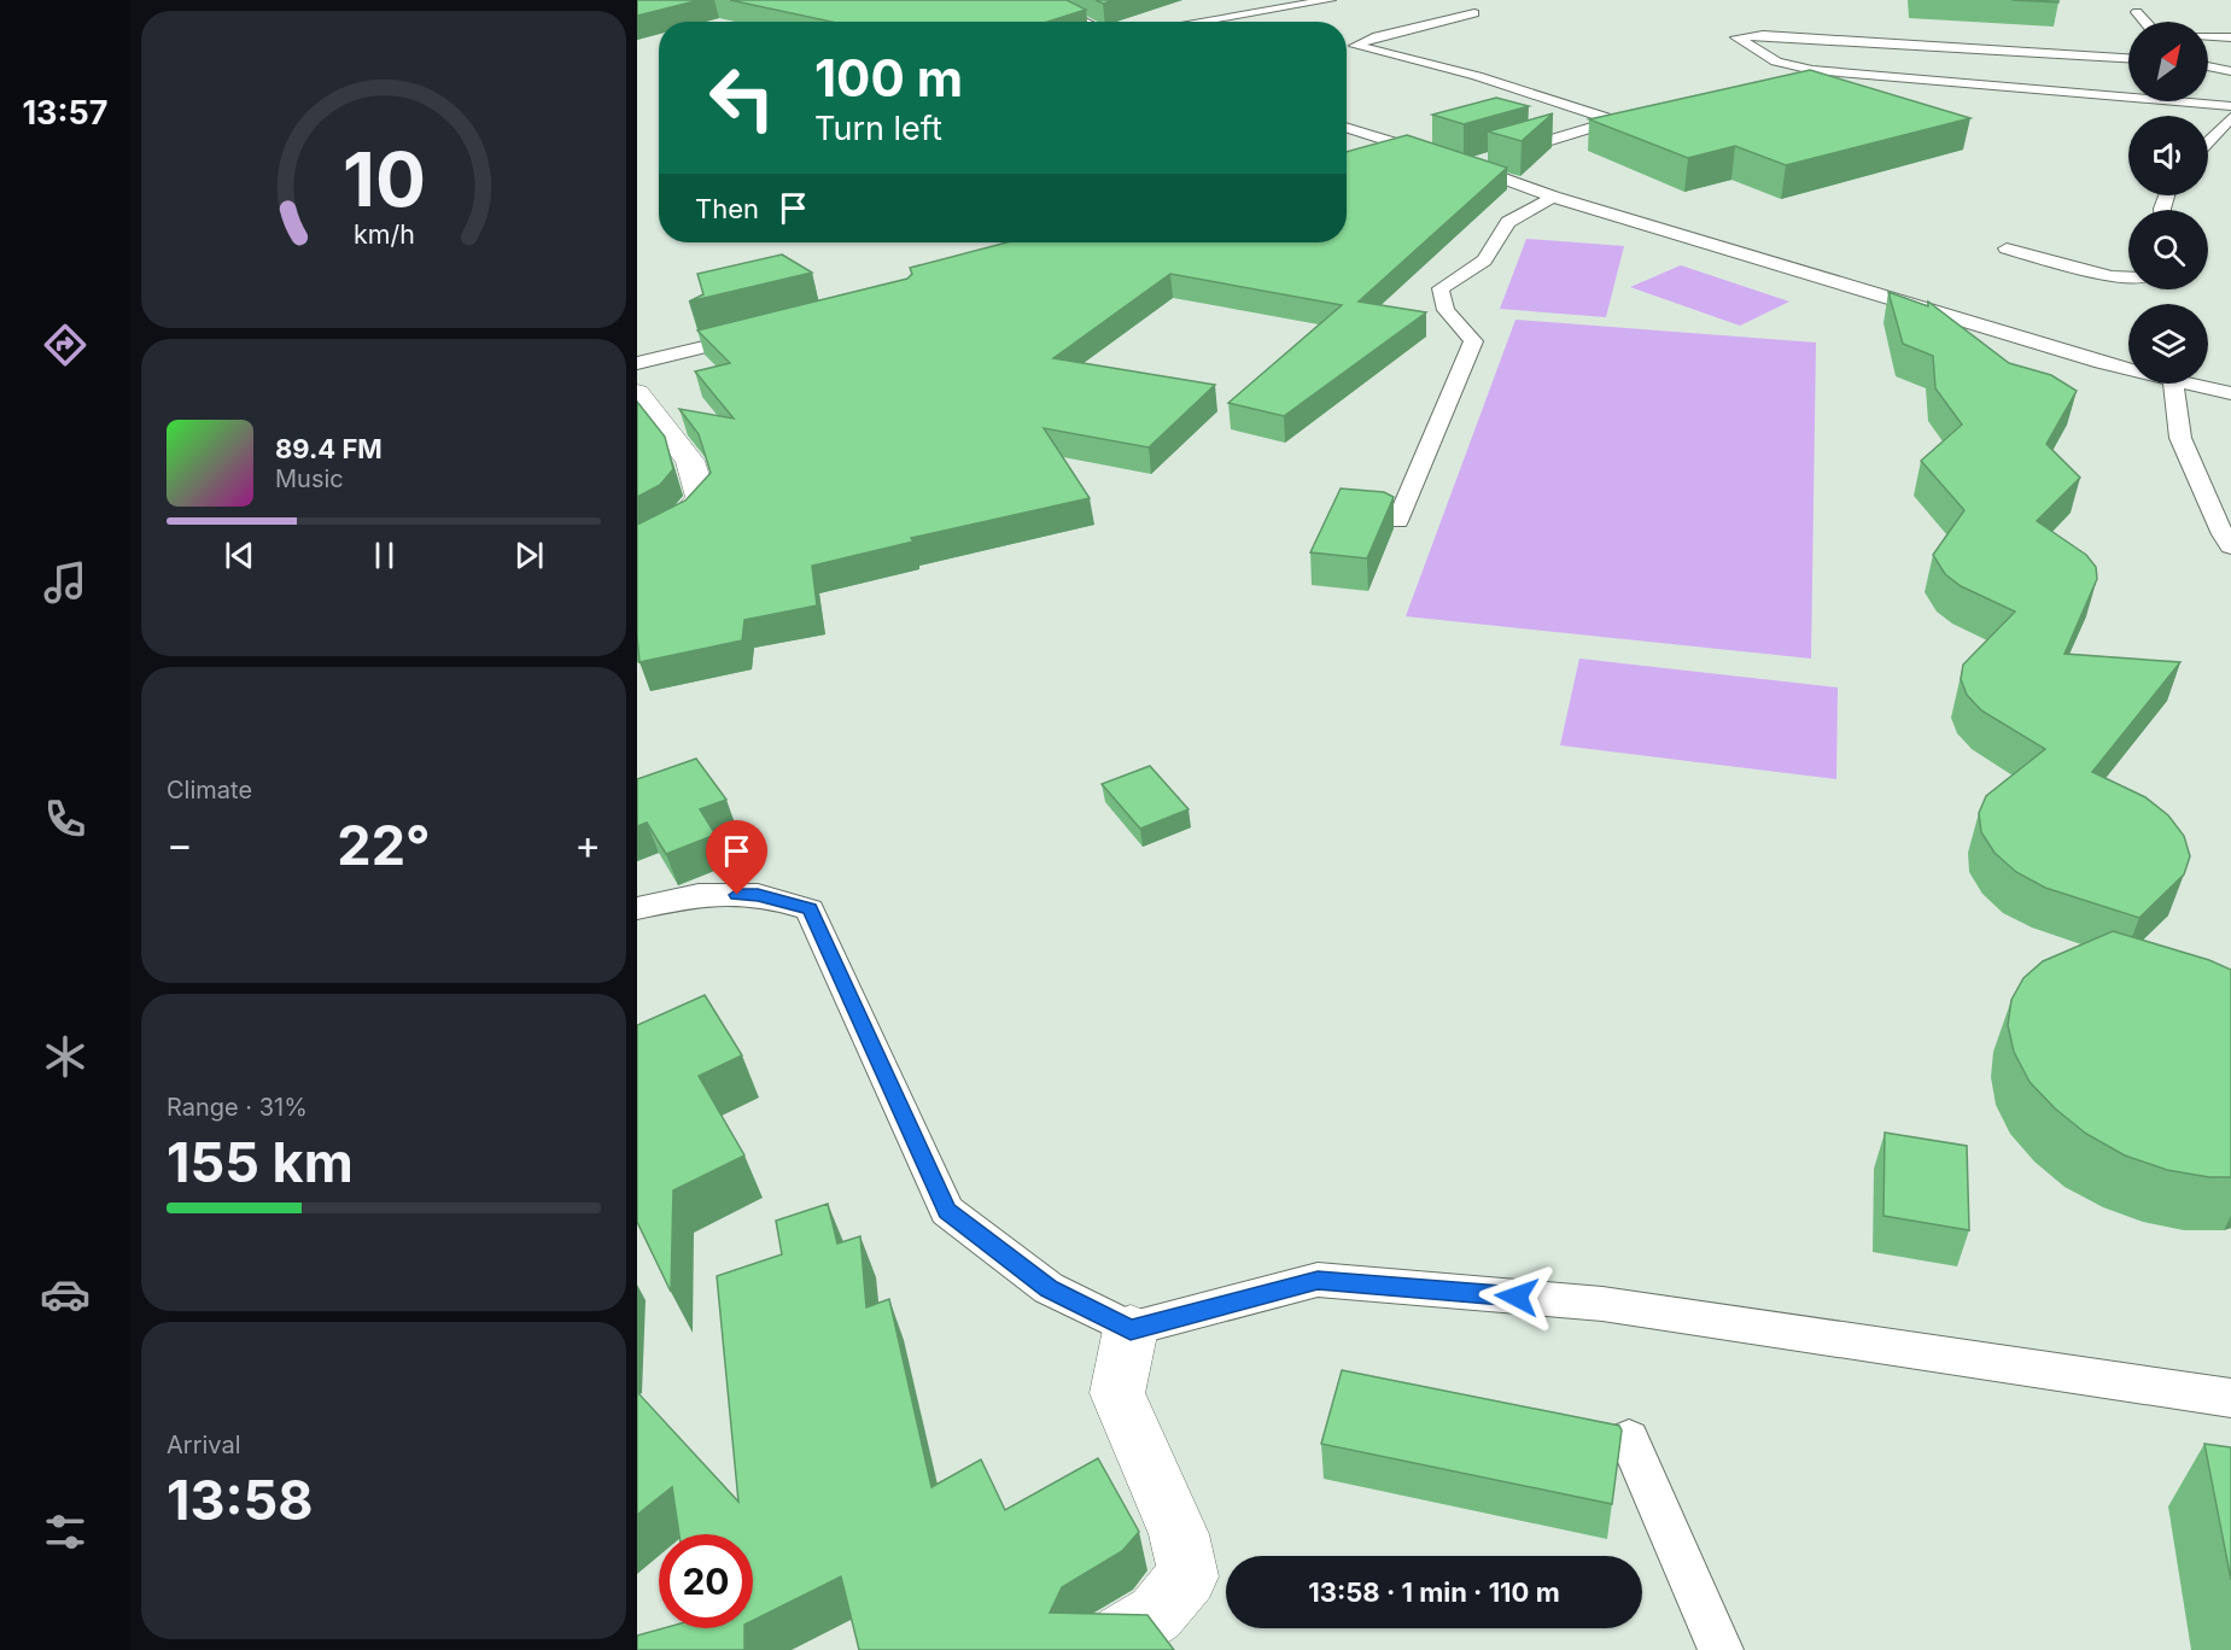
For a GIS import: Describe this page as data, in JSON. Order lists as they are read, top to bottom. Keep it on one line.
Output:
{"north":"top right","page":{"tabs":"13:57","turn":["100 m","Turn left"],"then":"Then","song":["89.4 FM","Music"],"tile":["Climate",["Range · 31%","155 km"],["Arrival","13:58"]],"heat":["−","22°","+"],"limit":"20","trip":"13:58 · 1 min · 110 m","gauge":["10","km/h"]}}
